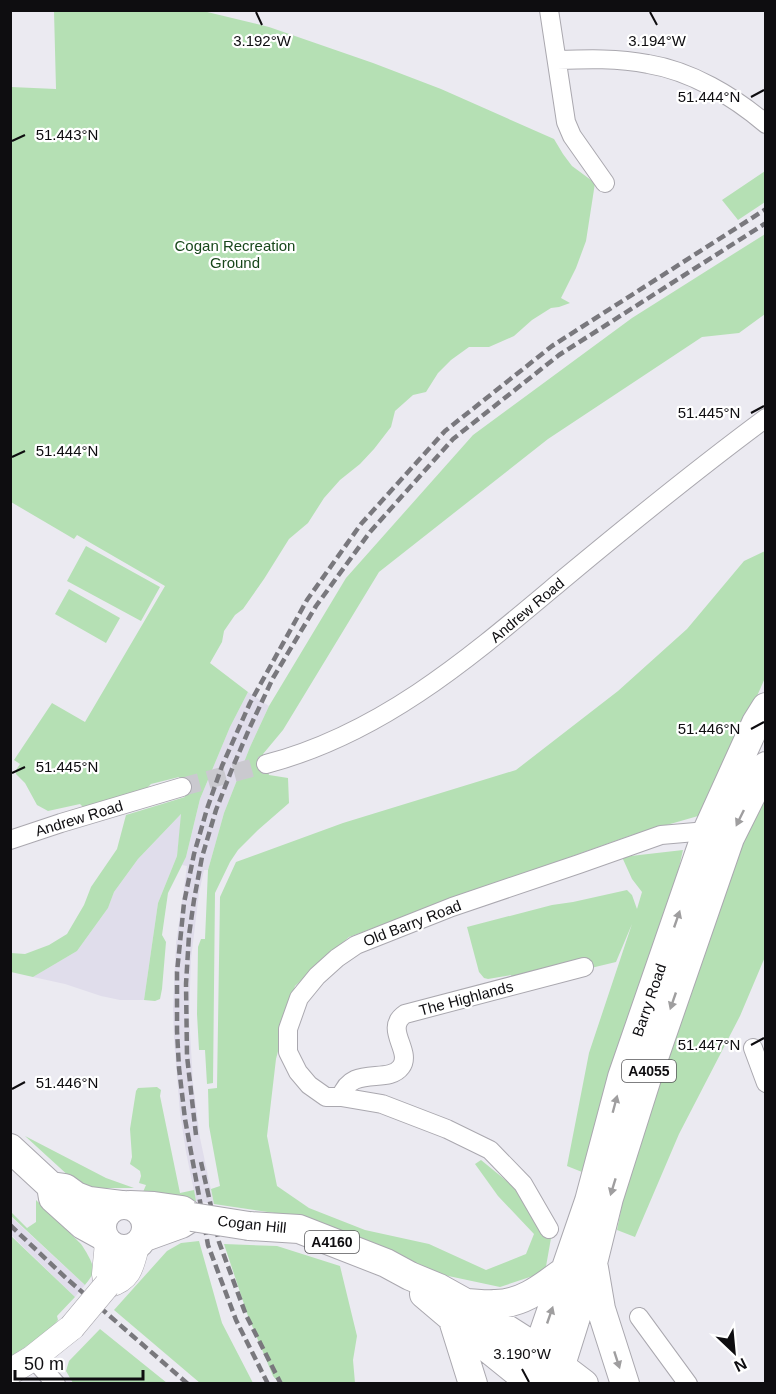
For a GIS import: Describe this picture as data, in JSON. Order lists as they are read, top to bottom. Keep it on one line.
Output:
{"streets":{"main road":["Barry Road","A4055","Cogan Hill","A4160"],"street":["Andrew Road","Old Barry Road","The Highlands"]},"crossings":[["Old Barry Road","The Highlands"],["Old Barry Road","Barry Road"],["Barry Road","Cogan Hill"],["Barry Road","A4160"],["Cogan Hill","A4160"]],"parks":["Cogan Recreation Ground"],"scale_bar":"50 m","north":"bottom right","coordinates":["3.192°W","3.194°W","51.444°N","51.443°N","51.445°N","51.446°N","51.447°N","3.190°W"]}
